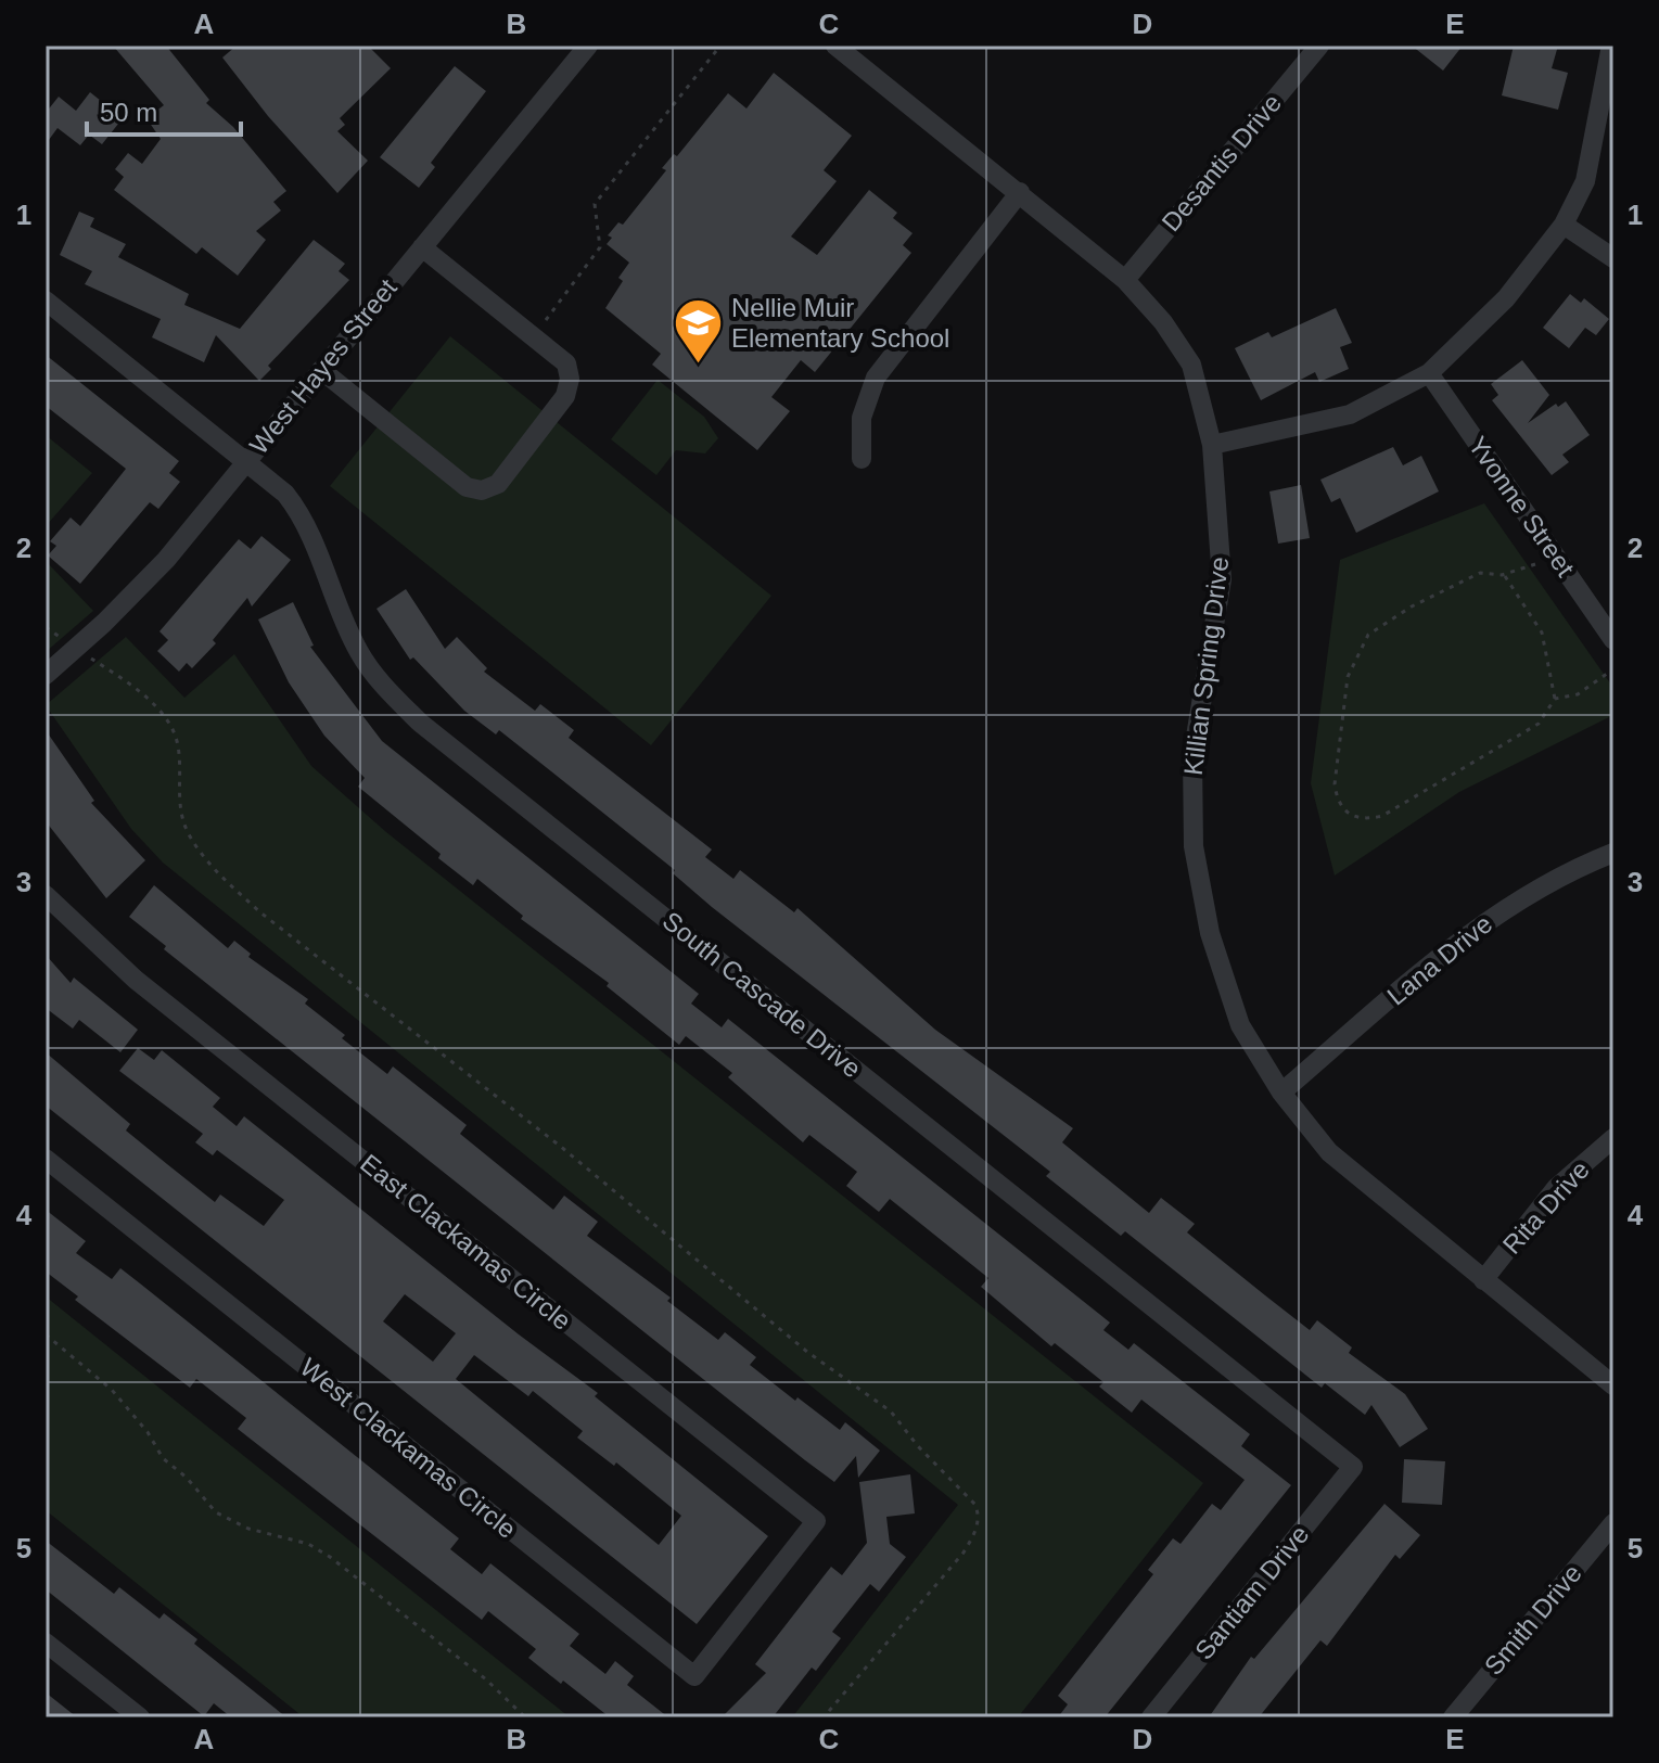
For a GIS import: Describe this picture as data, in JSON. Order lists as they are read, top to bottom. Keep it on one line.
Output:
{"streets":{"street":["Desantis Drive","West Hayes Street","Yvonne Street","Killian Spring Drive","Lana Drive","South Cascade Drive","Rita Drive","East Clackamas Circle","West Clackamas Circle","Santiam Drive","Smith Drive"]},"crossings":[["Desantis Drive","Killian Spring Drive"],["West Hayes Street","South Cascade Drive"],["Killian Spring Drive","Lana Drive"],["Killian Spring Drive","Rita Drive"],["South Cascade Drive","Santiam Drive"],["East Clackamas Circle","West Clackamas Circle"]],"places":{"school or university":["Nellie Muir Elementary School"]},"scale_bar":"50 m","grid":{"columns":["A","B","C","D","E"],"rows":["1","2","3","4","5"]}}
